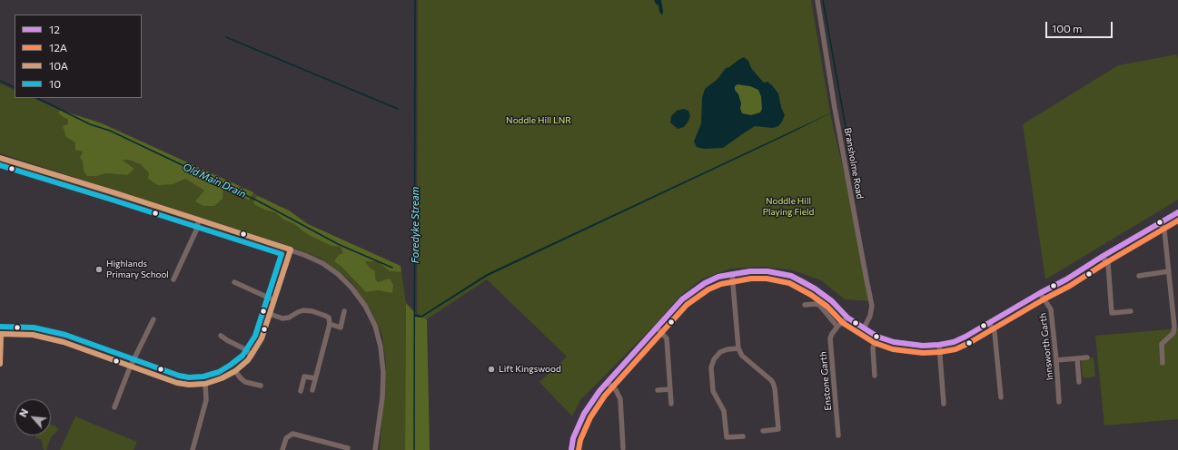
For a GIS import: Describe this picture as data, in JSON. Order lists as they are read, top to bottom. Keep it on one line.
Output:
{"streets":{"street":["Bransholme Road","Innsworth Garth","Enstone Garth"]},"water":["Old Main Drain","Foredyke Stream"],"parks":["Noddle Hill LNR","Noddle Hill Playing Field"],"places":["Highlands Primary School","Lift Kingswood"],"lines":["transit line 10A","transit line 10","transit line 12","transit line 12A"],"legend":["12","12A","10A","10"],"scale_bar":"100 m","north":"top left"}
